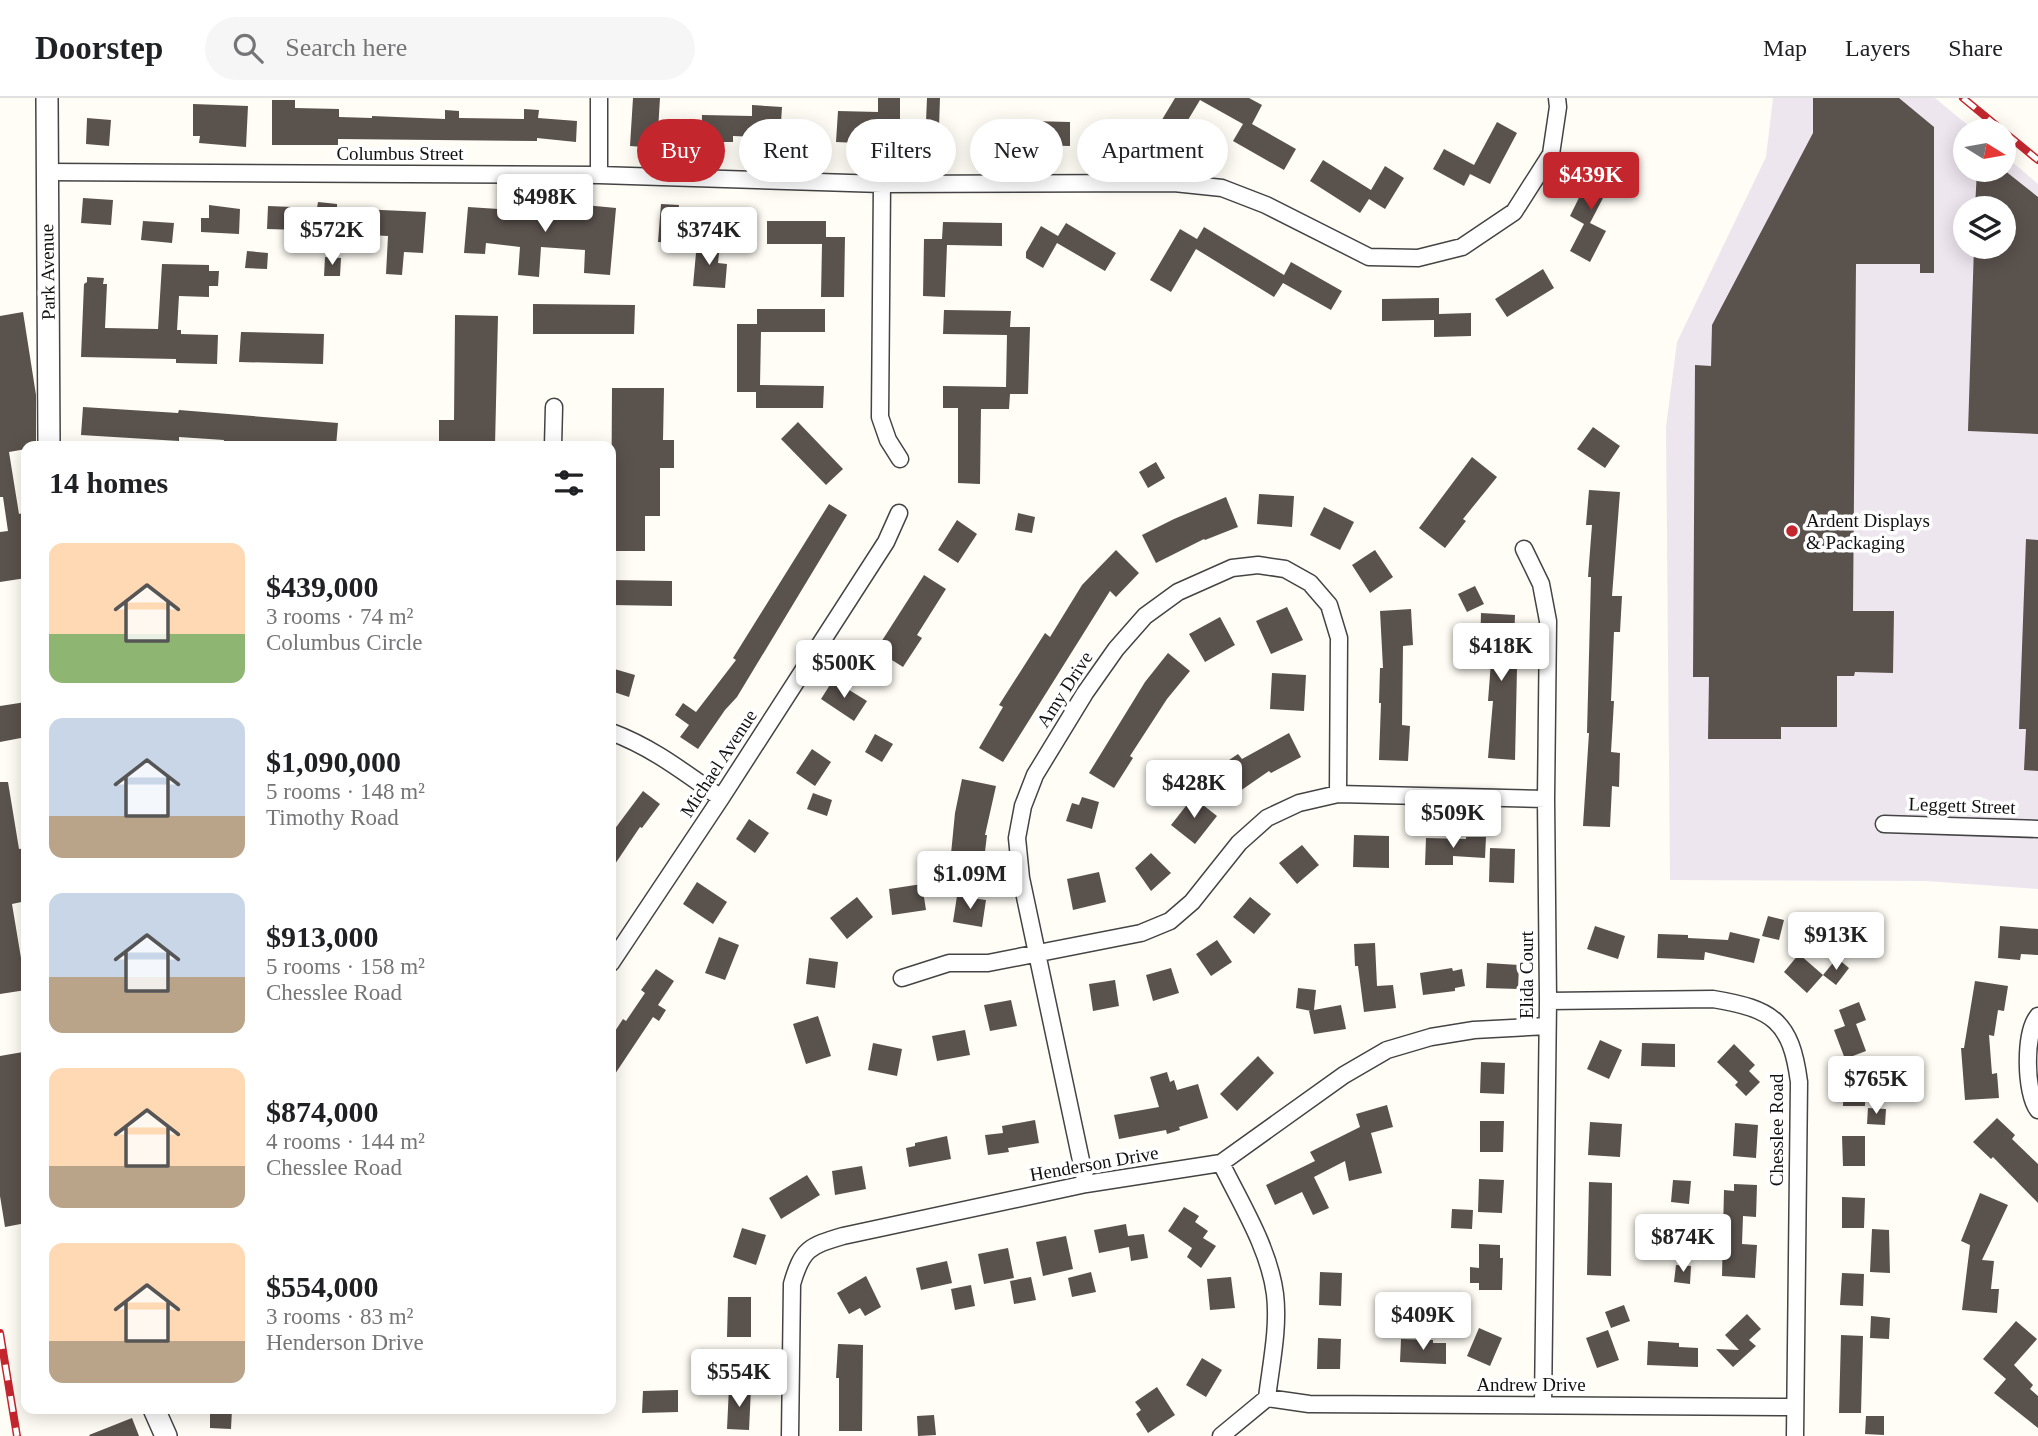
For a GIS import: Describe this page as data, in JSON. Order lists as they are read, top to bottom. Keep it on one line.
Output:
{"streets":{"street":["Columbus Street","Park Avenue","Amy Drive","Michael Avenue","Leggett Street","Elida Court","Chesslee Road","Henderson Drive","Andrew Drive"]},"crossings":[["Columbus Street","Park Avenue"],["Amy Drive","Henderson Drive"],["Elida Court","Chesslee Road"],["Elida Court","Henderson Drive"],["Elida Court","Andrew Drive"],["Chesslee Road","Andrew Drive"]],"places":["Ardent Displays & Packaging"],"north":"right","page":{"header":"Doorstep","search":"Search here","nav":["Map","Layers","Share"],"chip":["Buy","Rent","Filters","New","Apartment"],"price":["$439K","$498K","$572K","$374K","$418K","$500K","$428K","$509K","$1.09M","$913K","$765K","$874K","$409K","$554K"],"heading":"14 homes","list":[{"name":"$439,000","note":"3 rooms · 74 m² · Columbus Circle"},{"name":"$1,090,000","note":"5 rooms · 148 m² · Timothy Road"},{"name":"$913,000","note":"5 rooms · 158 m² · Chesslee Road"},{"name":"$874,000","note":"4 rooms · 144 m² · Chesslee Road"},{"name":"$554,000","note":"3 rooms · 83 m² · Henderson Drive"}]}}
